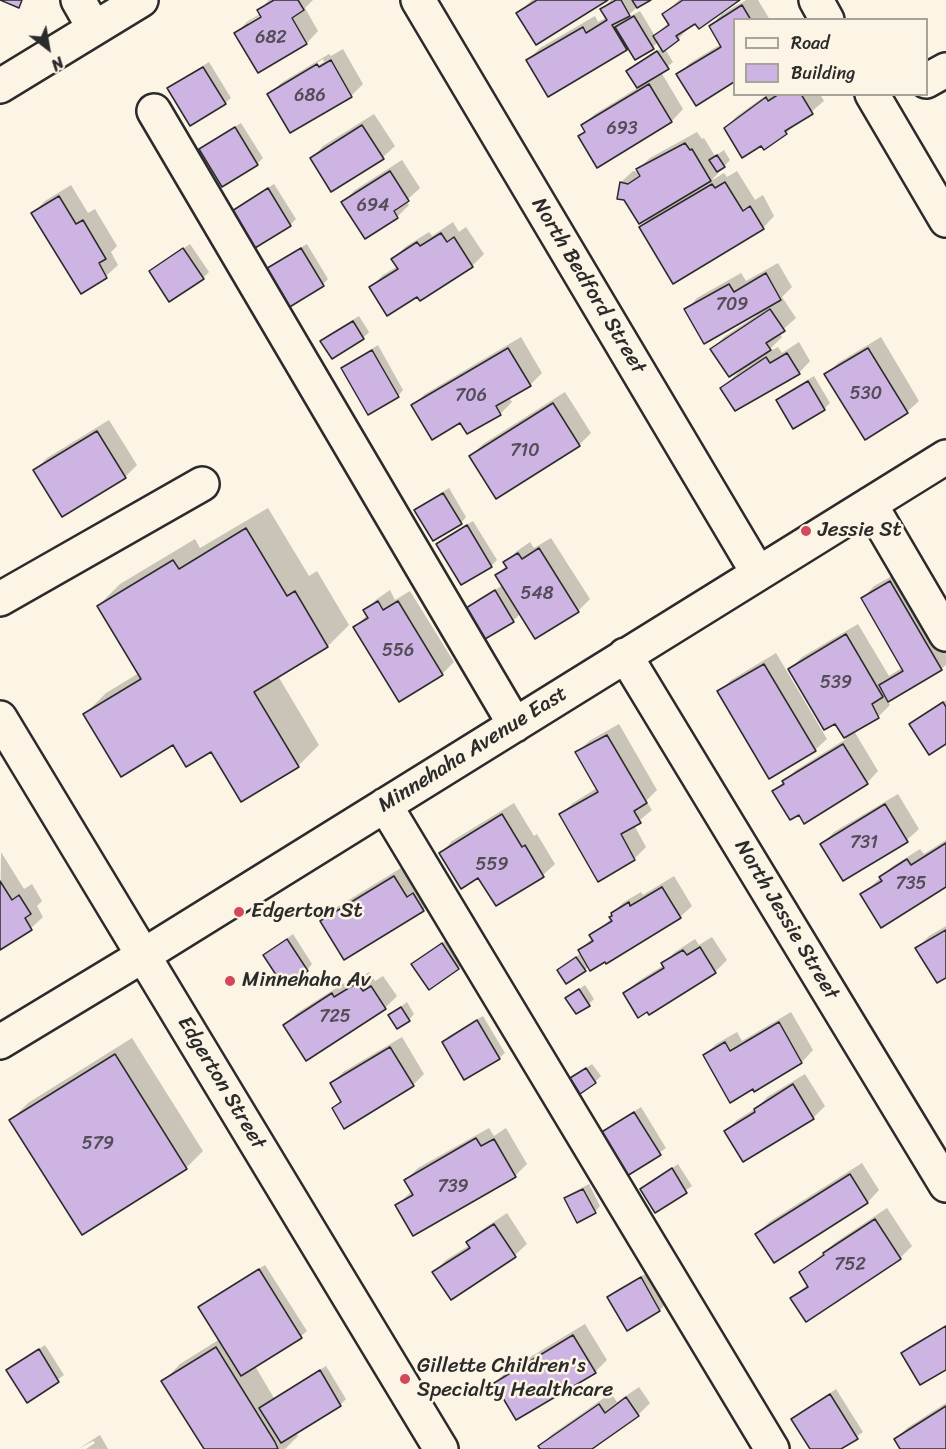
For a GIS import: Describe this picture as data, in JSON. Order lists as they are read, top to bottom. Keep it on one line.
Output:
{"streets":{"street":["North Bedford Street","Minnehaha Avenue East","North Jessie Street","Edgerton Street"]},"crossings":[["North Bedford Street","Minnehaha Avenue East"],["Minnehaha Avenue East","North Jessie Street"],["Minnehaha Avenue East","Edgerton Street"]],"places":["Jessie St","Edgerton St","Minnehaha Av","Gillette Children's Specialty Healthcare"],"house_numbers":["682","686","693","694","709","530","706","710","548","556","539","731","559","735","725","579","739","752"],"legend":["Road","Building"],"north":"bottom right"}
